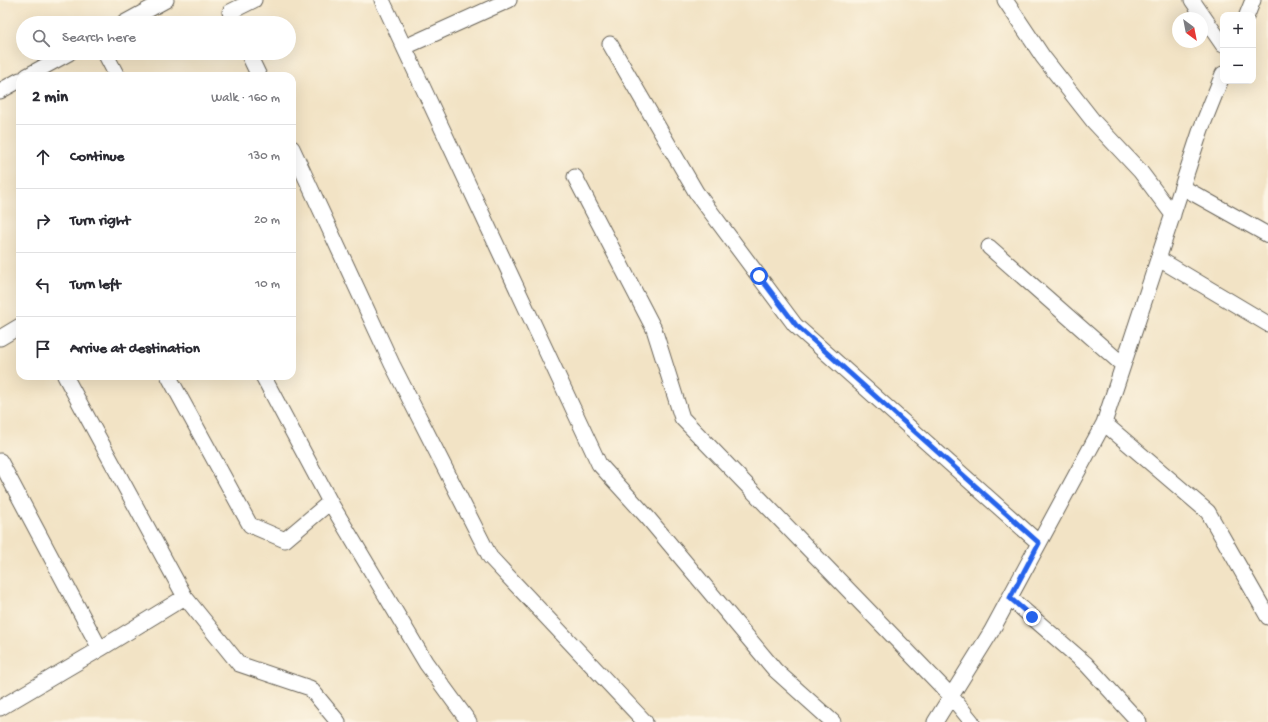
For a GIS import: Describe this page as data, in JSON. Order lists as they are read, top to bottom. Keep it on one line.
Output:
{"north":"bottom right","page":{"map_buttons":["+","−"],"search":"Search here","heading":["2 min","Walk · 160 m"],"list":[["Continue","130 m"],["Turn right","20 m"],["Turn left","10 m"],"Arrive at destination"]}}
